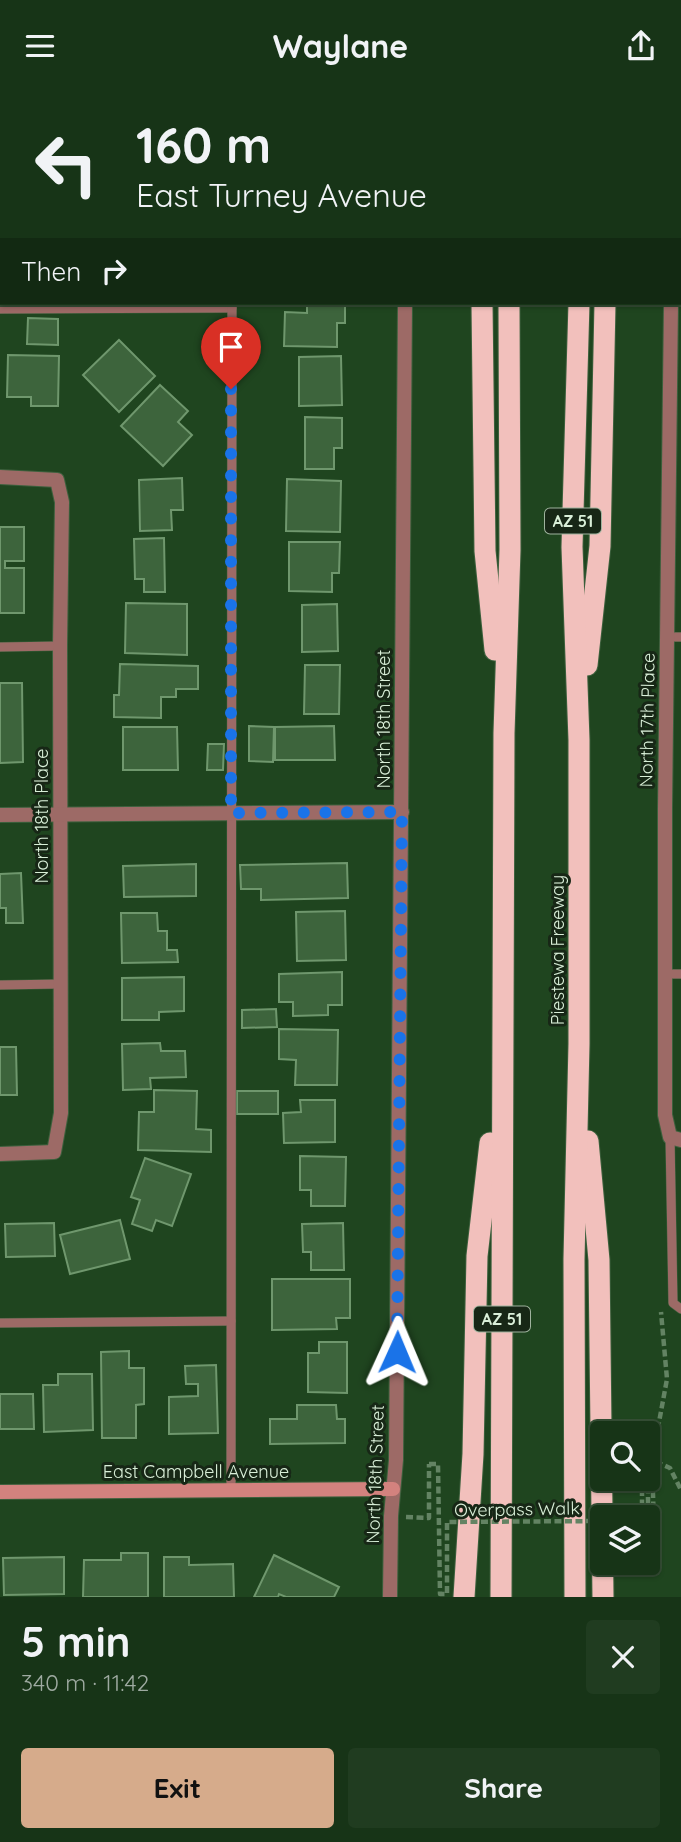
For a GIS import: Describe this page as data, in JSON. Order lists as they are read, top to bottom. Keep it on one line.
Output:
{"streets":{"highway":["AZ 51","Piestewa Freeway"],"street":["North 18th Street","North 17th Place","North 18th Place","East Campbell Avenue"],"path":["Overpass Walk"]},"crossings":[["North 18th Street","East Campbell Avenue"],["North 18th Street","Overpass Walk"]],"page":{"header":"Waylane","turn":["160 m","East Turney Avenue"],"then":"Then","heading":["5 min","340 m · 11:42"],"buttons":["Exit","Share"]}}
